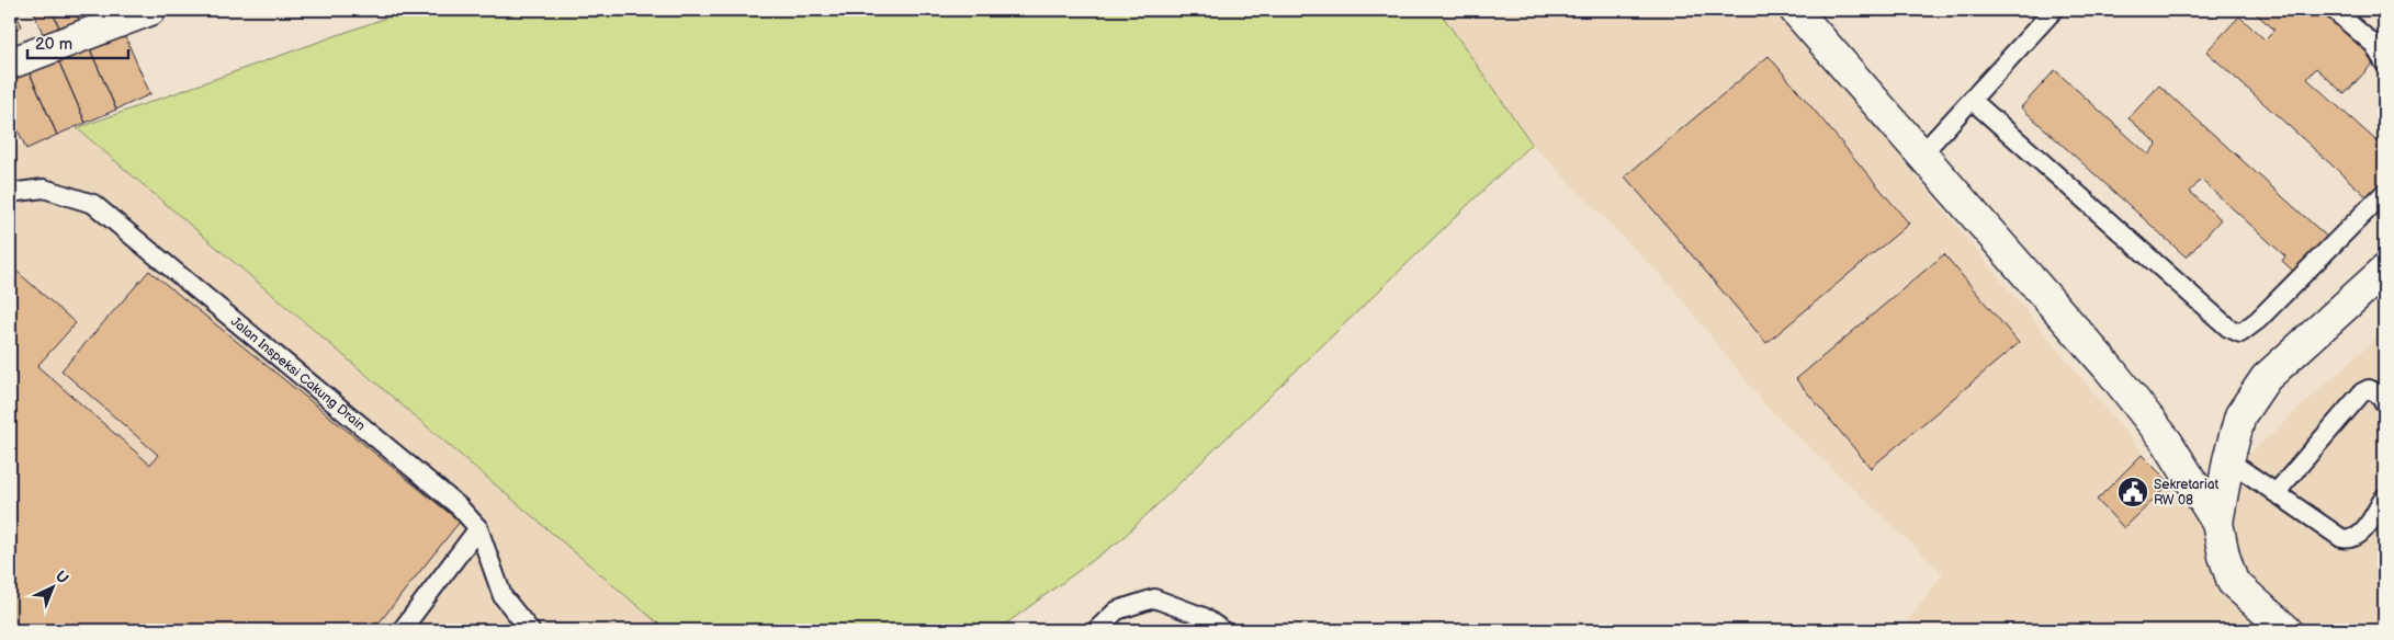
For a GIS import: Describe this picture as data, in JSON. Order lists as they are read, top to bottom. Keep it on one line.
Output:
{"streets":{"lane":["Jalan Inspeksi Cakung Drain"]},"places":{"public building":["Sekretariat RW 08"]},"scale_bar":"20 m","north":"top right"}
